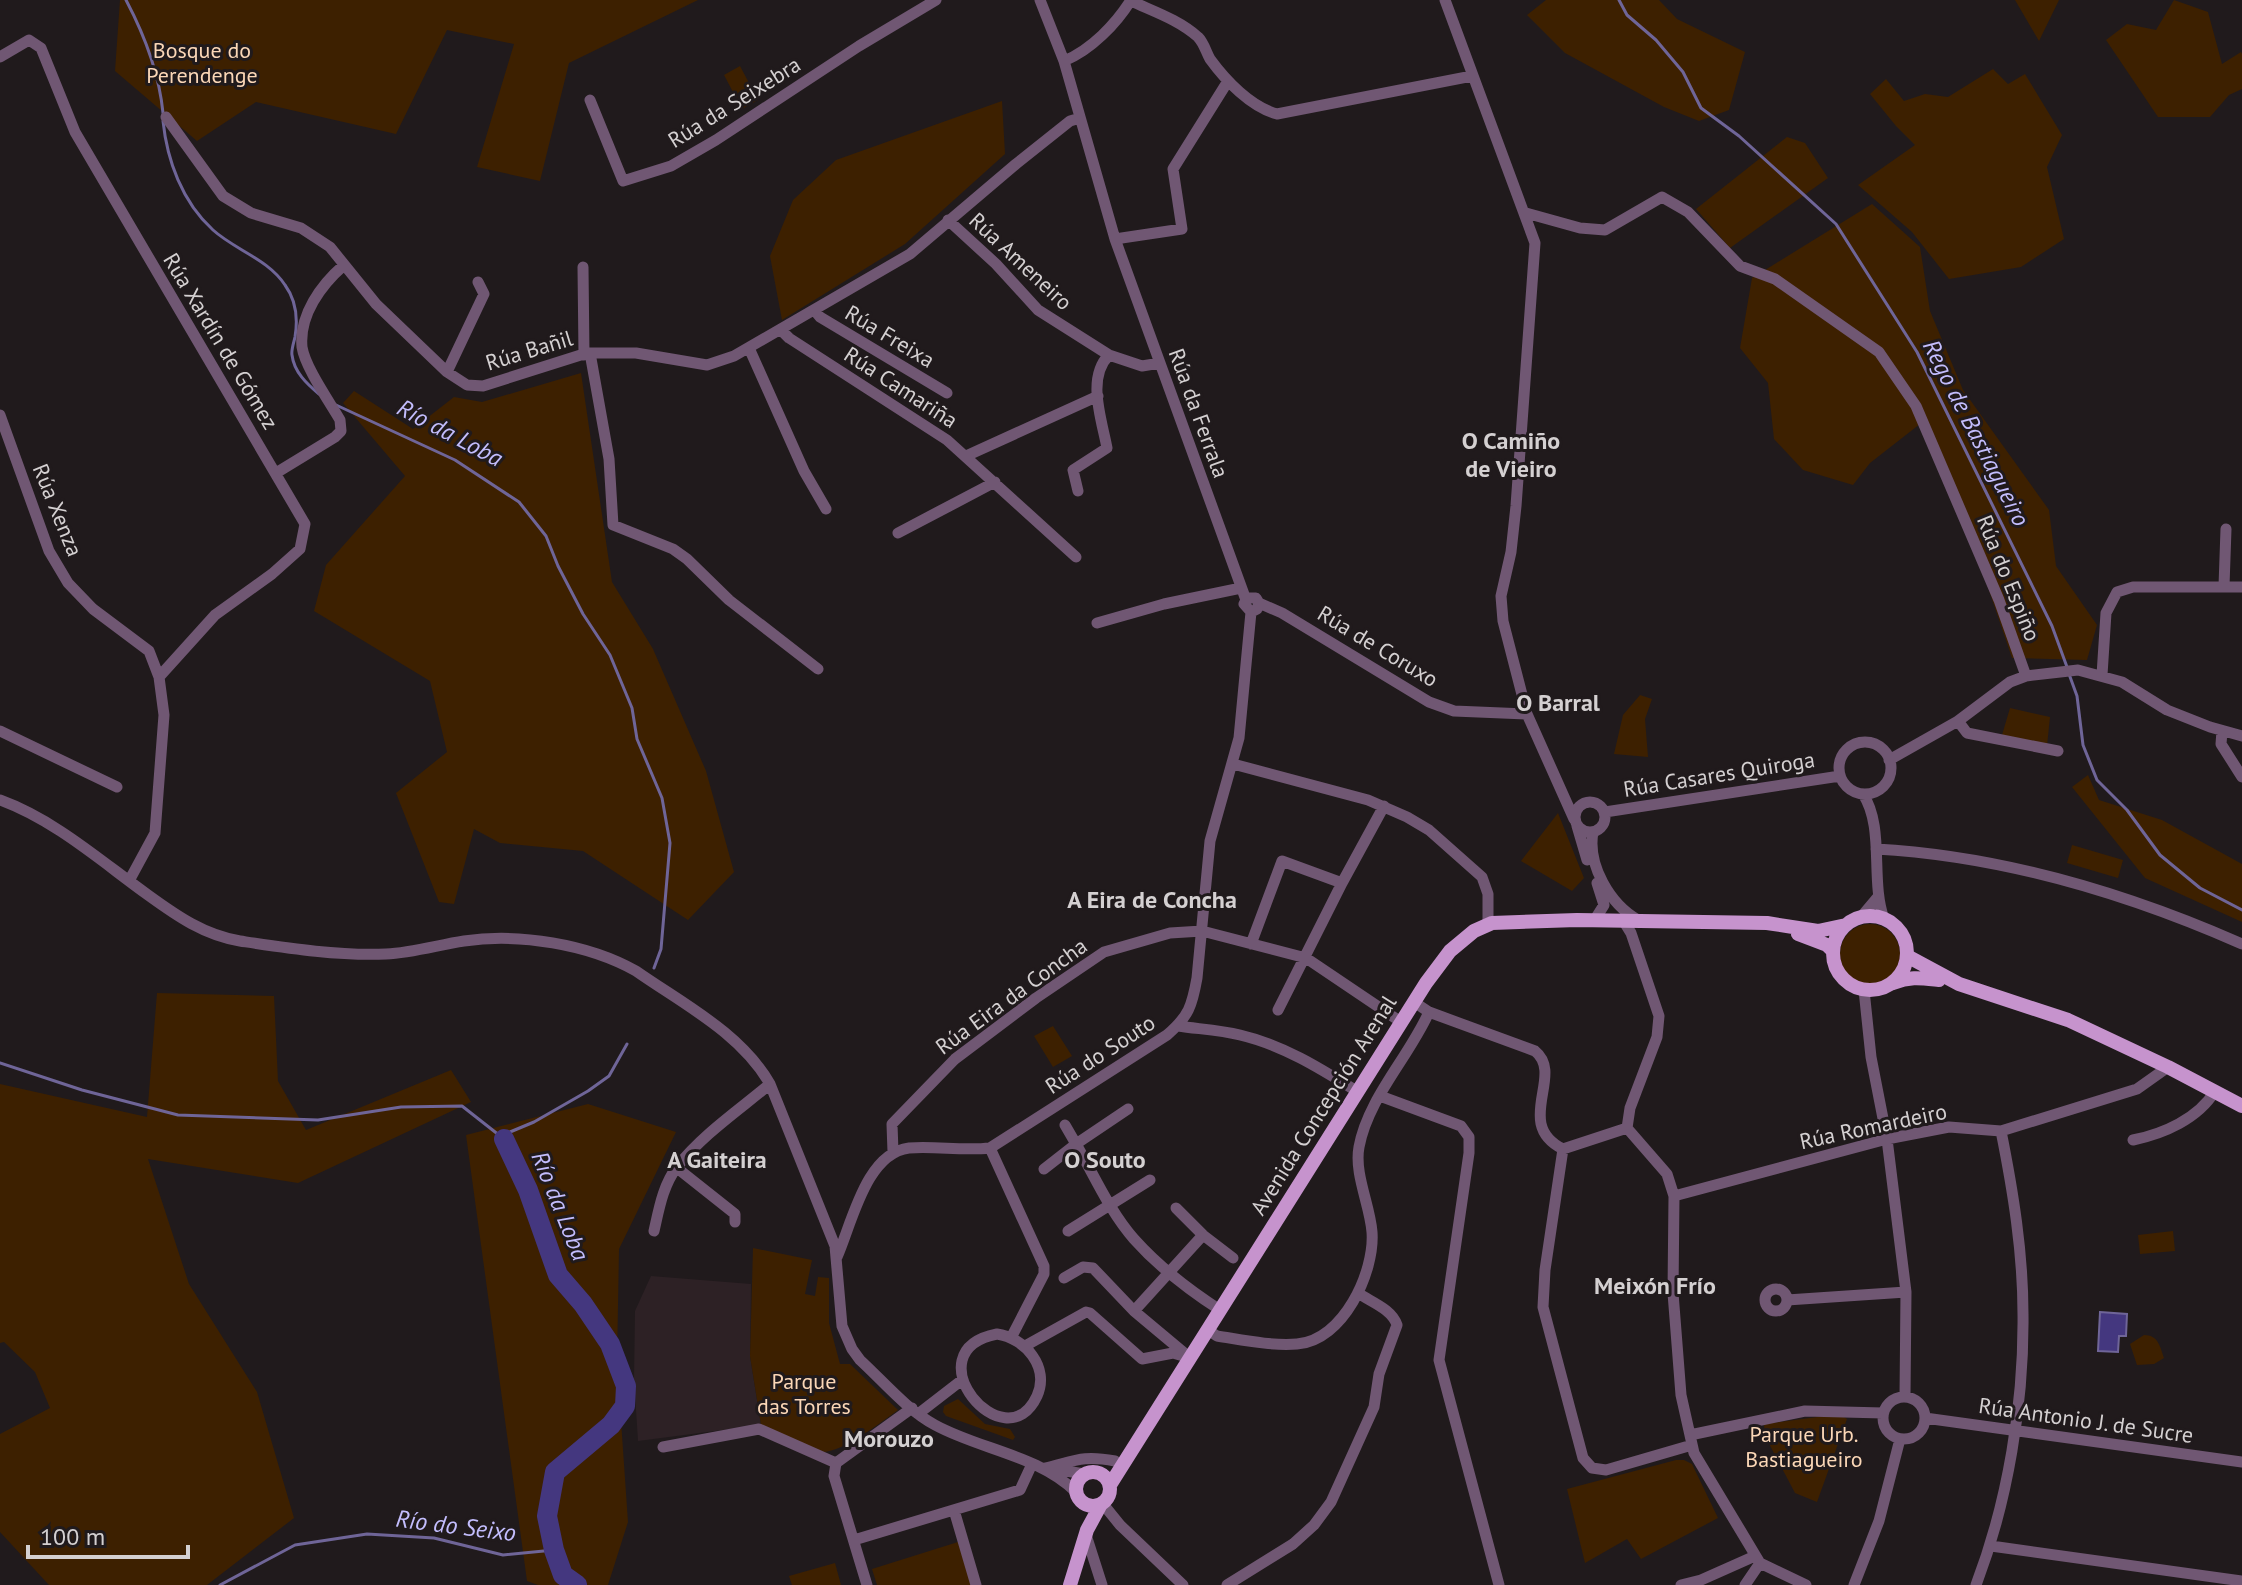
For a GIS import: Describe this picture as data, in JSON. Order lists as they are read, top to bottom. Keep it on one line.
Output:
{"streets":{"main road":["Avenida Concepción Arenal"],"street":["Rúa da Seixebra","Rúa Ameneiro","Rúa Freixa","Rúa Xardín de Gómez","Rúa Bañil","Rúa Camariña","Rúa da Ferrala","Rúa Xenza","Rúa do Espiño","Rúa de Coruxo","Rúa Casares Quiroga","Rúa Eira da Concha","Rúa do Souto","Rúa Romardeiro","Rúa Antonio J. de Sucre"]},"crossings":[["Rúa Ameneiro","Rúa Bañil"],["Rúa Ameneiro","Rúa da Ferrala"],["Rúa Freixa","Rúa Bañil"],["Rúa Xardín de Gómez","Rúa Xenza"],["Rúa Bañil","Rúa Camariña"],["Rúa Bañil","Rúa da Ferrala"],["Rúa da Ferrala","Rúa de Coruxo"],["Rúa da Ferrala","Rúa do Souto"],["Rúa de Coruxo","Rúa do Souto"],["Rúa Eira da Concha","Rúa do Souto"]],"districts":["O Camiño de Vieiro","O Barral","A Eira de Concha","A Gaiteira","O Souto","Meixón Frío","Morouzo"],"water":["Río da Loba","Rego de Bastiagueiro","Río do Seixo"],"parks":["Bosque do Perendenge","Parque das Torres","Parque Urb. Bastiagueiro"],"scale_bar":"100 m"}
